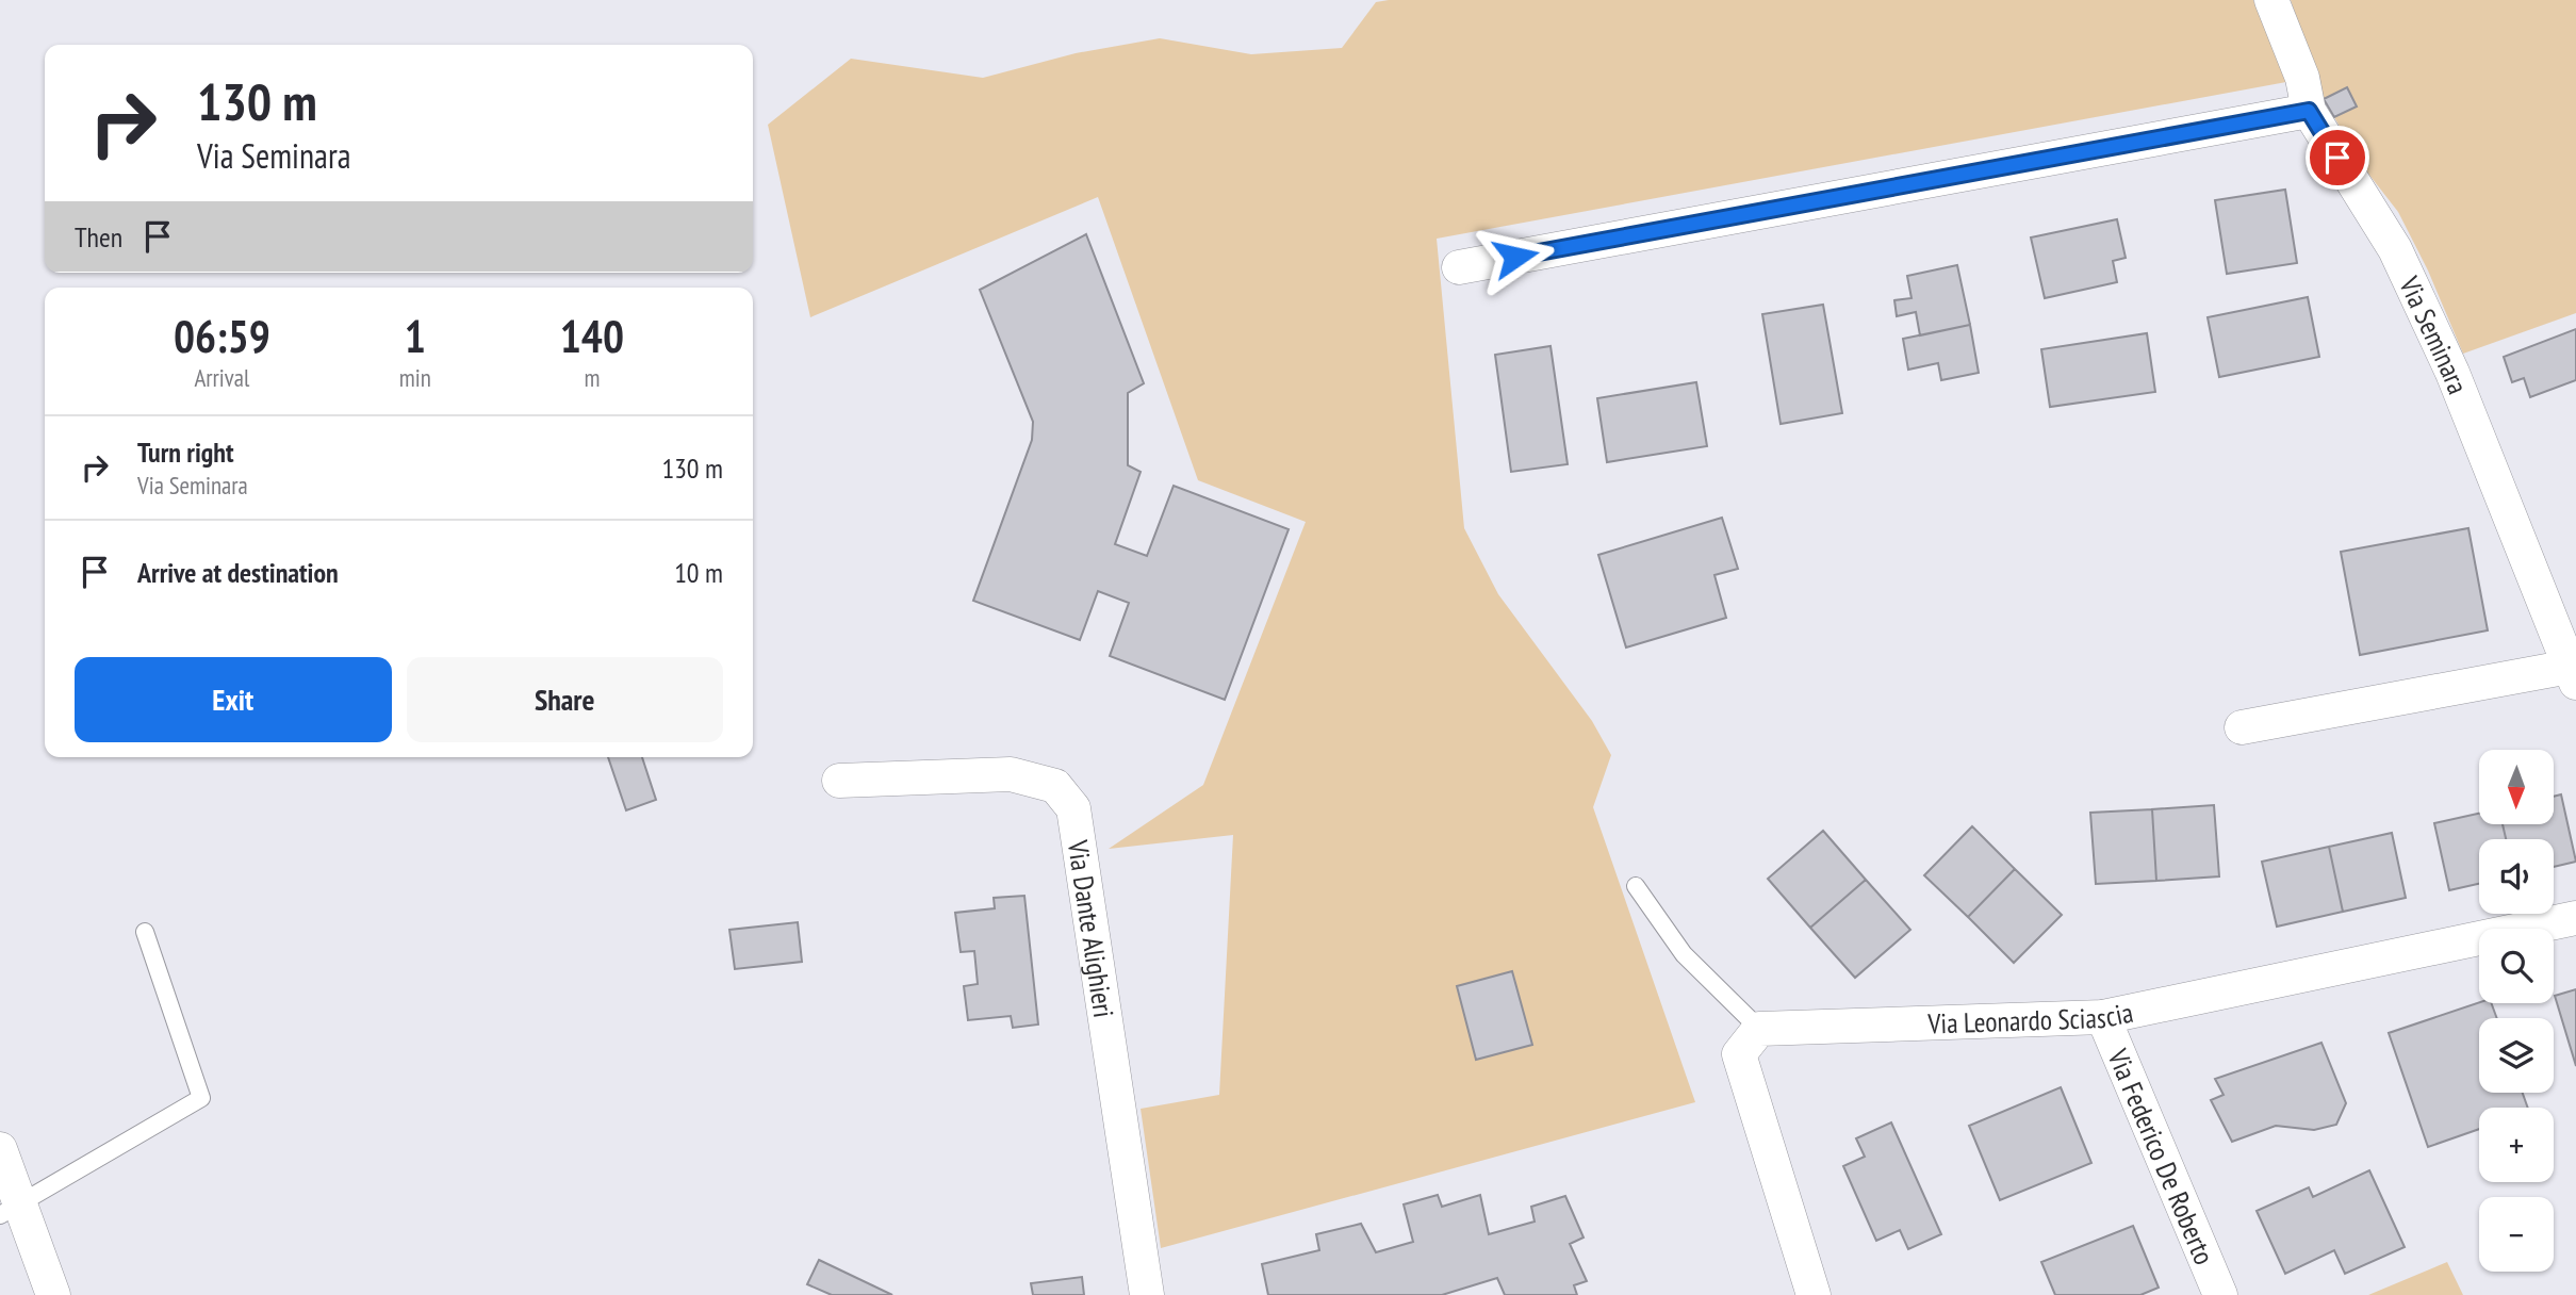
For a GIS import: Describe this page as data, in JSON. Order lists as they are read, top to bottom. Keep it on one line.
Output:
{"streets":{"street":["Via Seminara","Via Dante Alighieri","Via Leonardo Sciascia","Via Federico De Roberto"]},"crossings":[["Via Leonardo Sciascia","Via Federico De Roberto"]],"north":"bottom","page":{"turn":["130 m","Via Seminara"],"then":"Then","eta":["06:59","Arrival","1","min","140","m"],"list":[{"name":"Turn right","note":"Via Seminara","value":"130 m"},{"name":"Arrive at destination","value":"10 m"}],"buttons":["Exit","Share"],"map_buttons":["+","−"]}}
